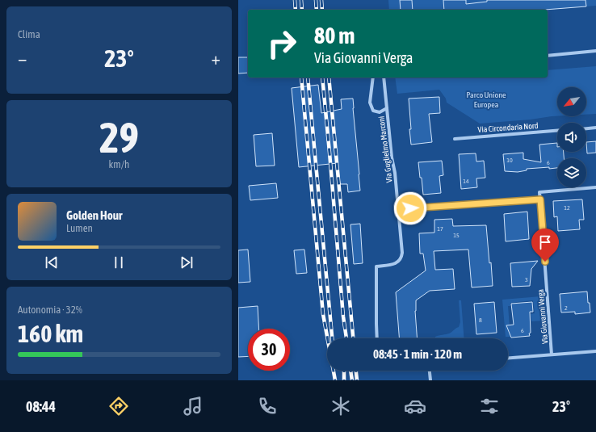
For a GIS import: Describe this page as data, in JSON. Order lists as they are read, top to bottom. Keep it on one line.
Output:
{"streets":{"street":["Via Circondaria Nord","Via Guglielmo Marconi","Via Giovanni Verga"]},"parks":["Parco Unione Europea"],"house_numbers":["10","6","14","12","17","15","3","2","8","6"],"north":"bottom left","page":{"tile":["Clima",["29","km/h"],["Autonomia · 32%","160 km"]],"turn":["80 m","Via Giovanni Verga"],"heat":["−","23°","+"],"song":["Golden Hour","Lumen"],"limit":"30","trip":"08:45 · 1 min · 120 m","tabs":["08:44","23°"]}}
